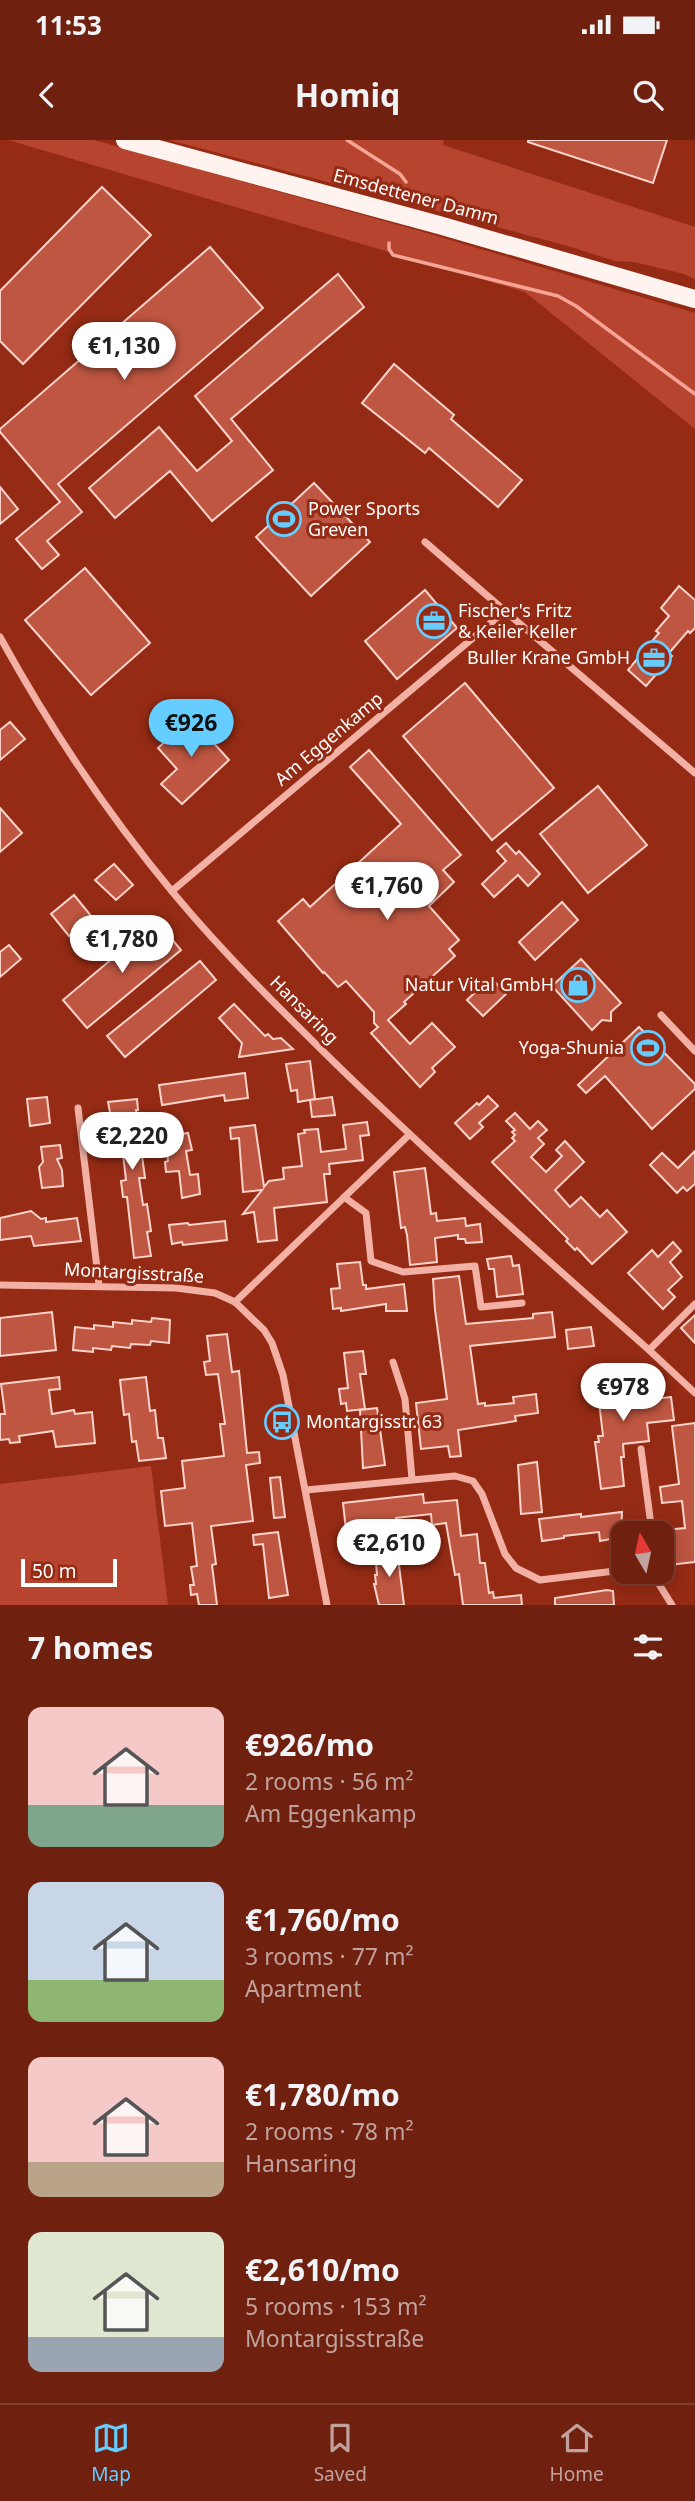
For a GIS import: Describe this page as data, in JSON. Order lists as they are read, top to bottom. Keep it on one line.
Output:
{"streets":{"main road":["Emsdettener Damm"],"street":["Am Eggenkamp","Hansaring","Montargisstraße"]},"crossings":[["Am Eggenkamp","Hansaring"]],"places":{"sports":["Power Sports Greven","Yoga-Shunia"],"office":["Fischer's Fritz & Keiler Keller","Buller Krane GmbH"],"shop":["Natur Vital GmbH"],"bus stop":["Montargisstr. 63"]},"scale_bar":"50 m","north":"top","page":{"status":"11:53","header":"Homiq","price":["€1,130","€926","€1,760","€1,780","€2,220","€978","€2,610"],"scale":"50 m","heading":"7 homes","list":[{"name":"€926/mo","note":"2 rooms · 56 m² · Am Eggenkamp"},{"name":"€1,760/mo","note":"3 rooms · 77 m² · Apartment"},{"name":"€1,780/mo","note":"2 rooms · 78 m² · Hansaring"},{"name":"€2,610/mo","note":"5 rooms · 153 m² · Montargisstraße"}],"tabs":["Map","Saved","Home"]}}
